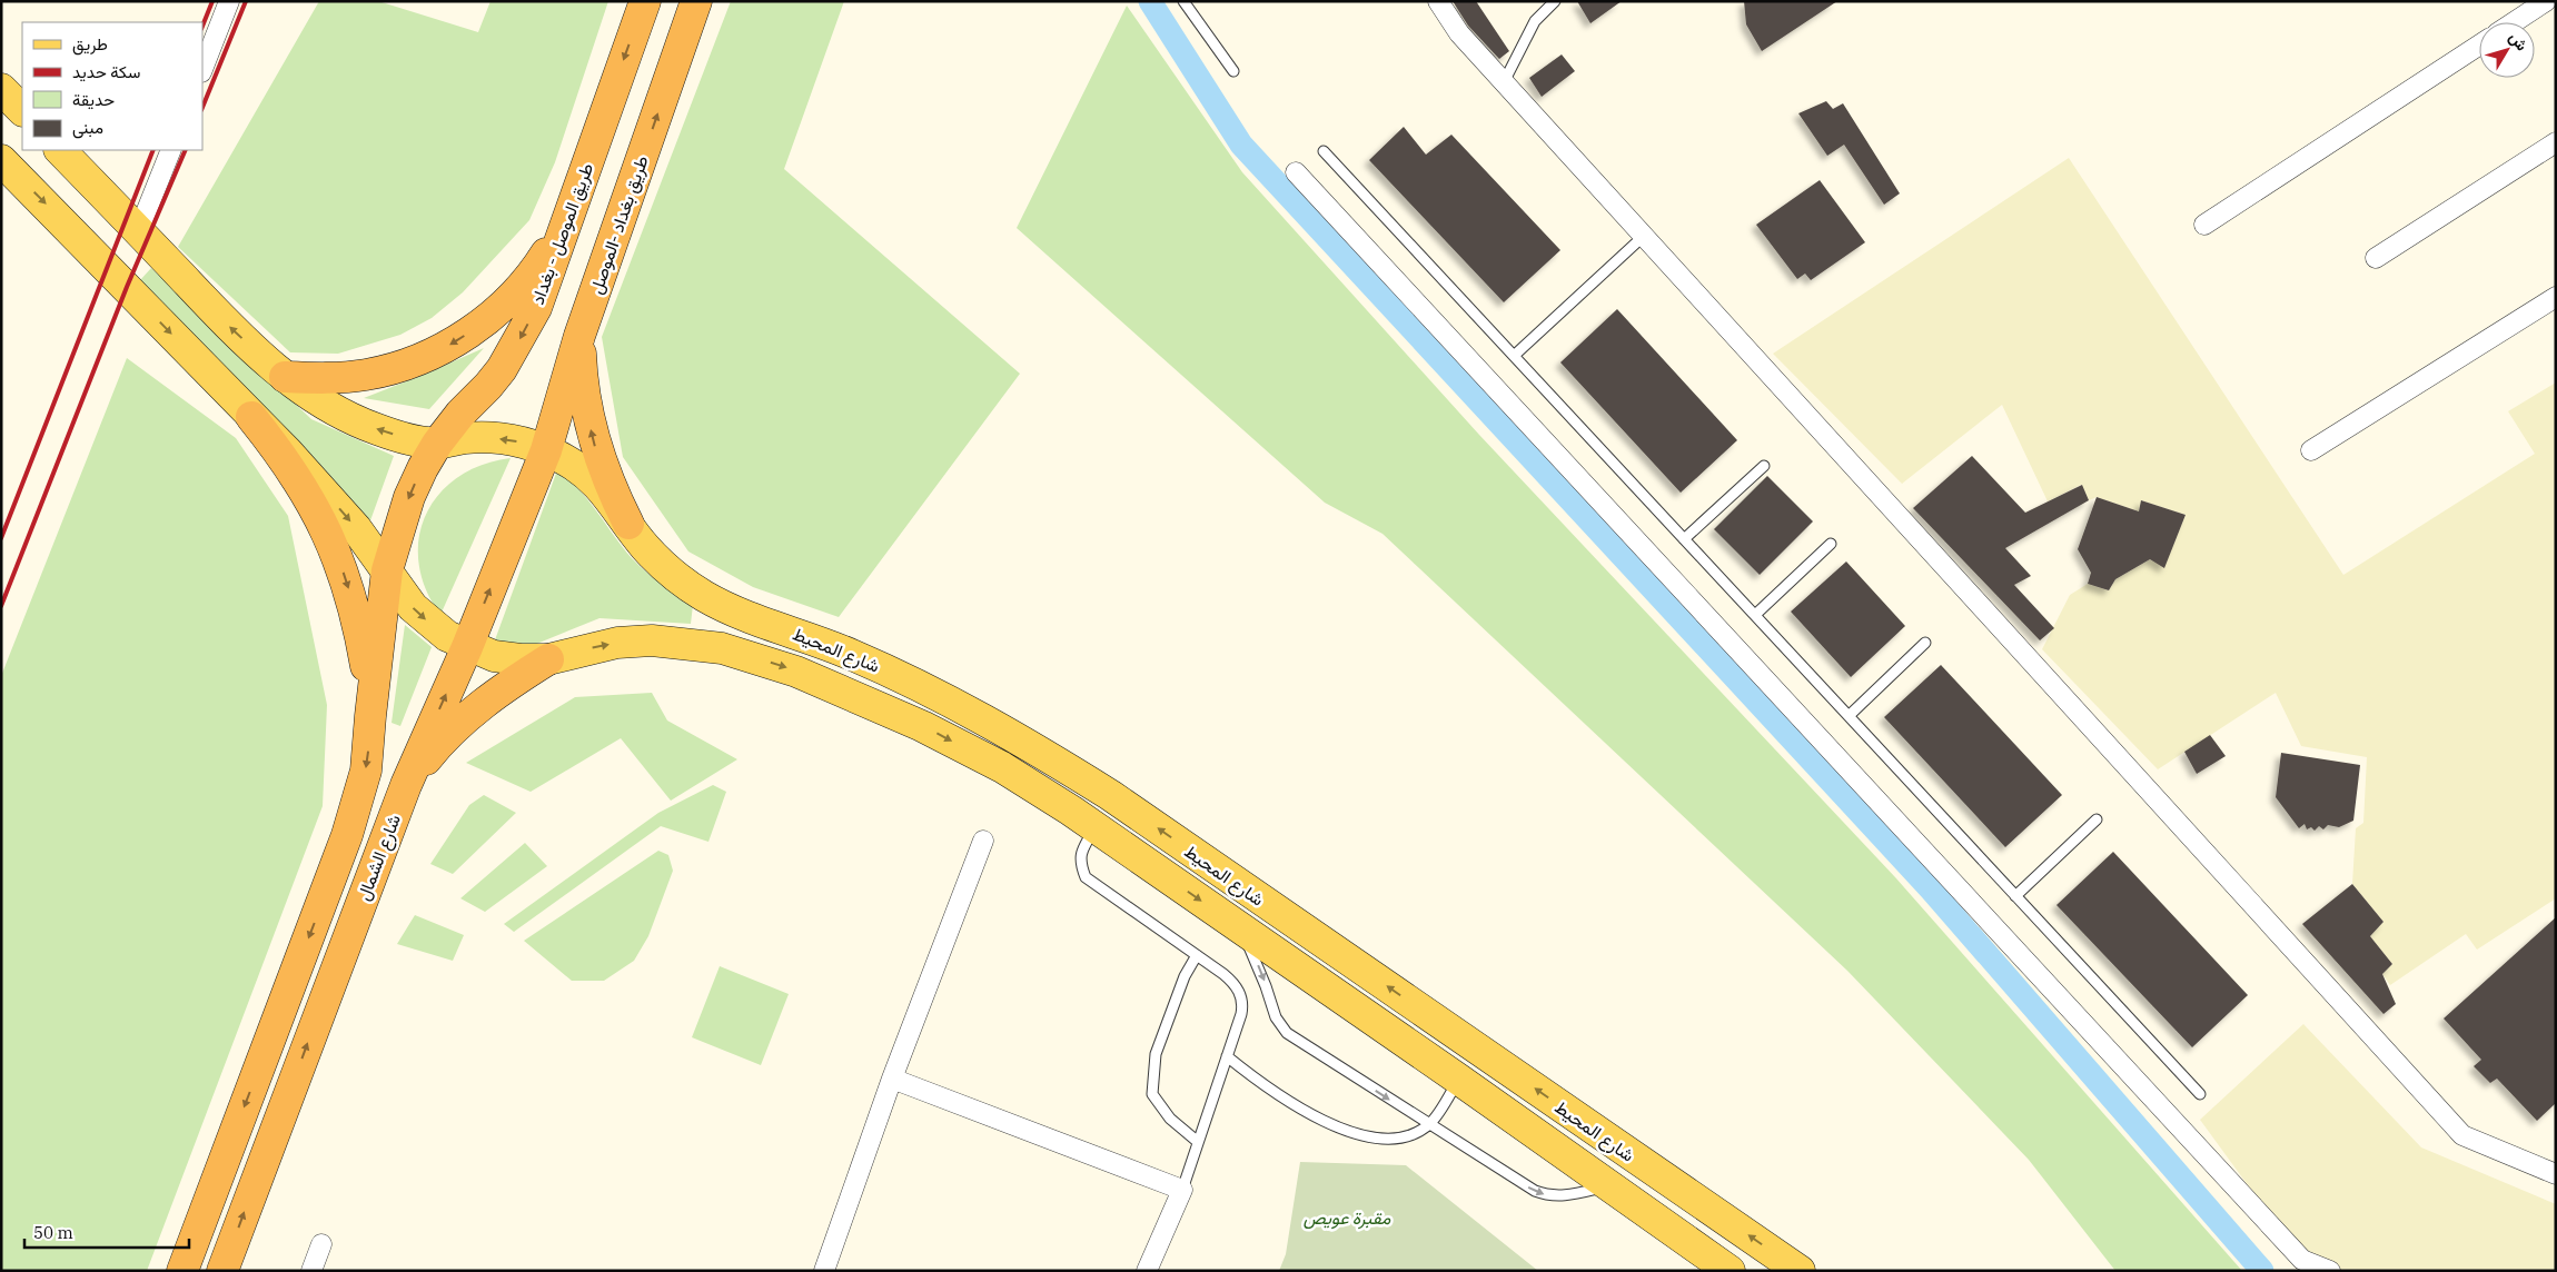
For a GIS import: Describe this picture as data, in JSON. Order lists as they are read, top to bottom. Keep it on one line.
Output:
{"streets":{"highway":["طريق بغداد -الموصل","طريق الموصل - بغداد","شارع الشمال"],"main road":["شارع المحيط"]},"crossings":[["طريق بغداد -الموصل","شارع المحيط"],["طريق بغداد -الموصل","شارع الشمال"],["طريق الموصل - بغداد","شارع المحيط"],["طريق الموصل - بغداد","شارع الشمال"],["شارع المحيط","شارع الشمال"]],"one_way":["طريق بغداد -الموصل","طريق الموصل - بغداد"],"parks":["مقبرة عويص"],"legend":["طريق","سكة حديد","حديقة","مبنى"],"scale_bar":"50 m","north":"top right"}
